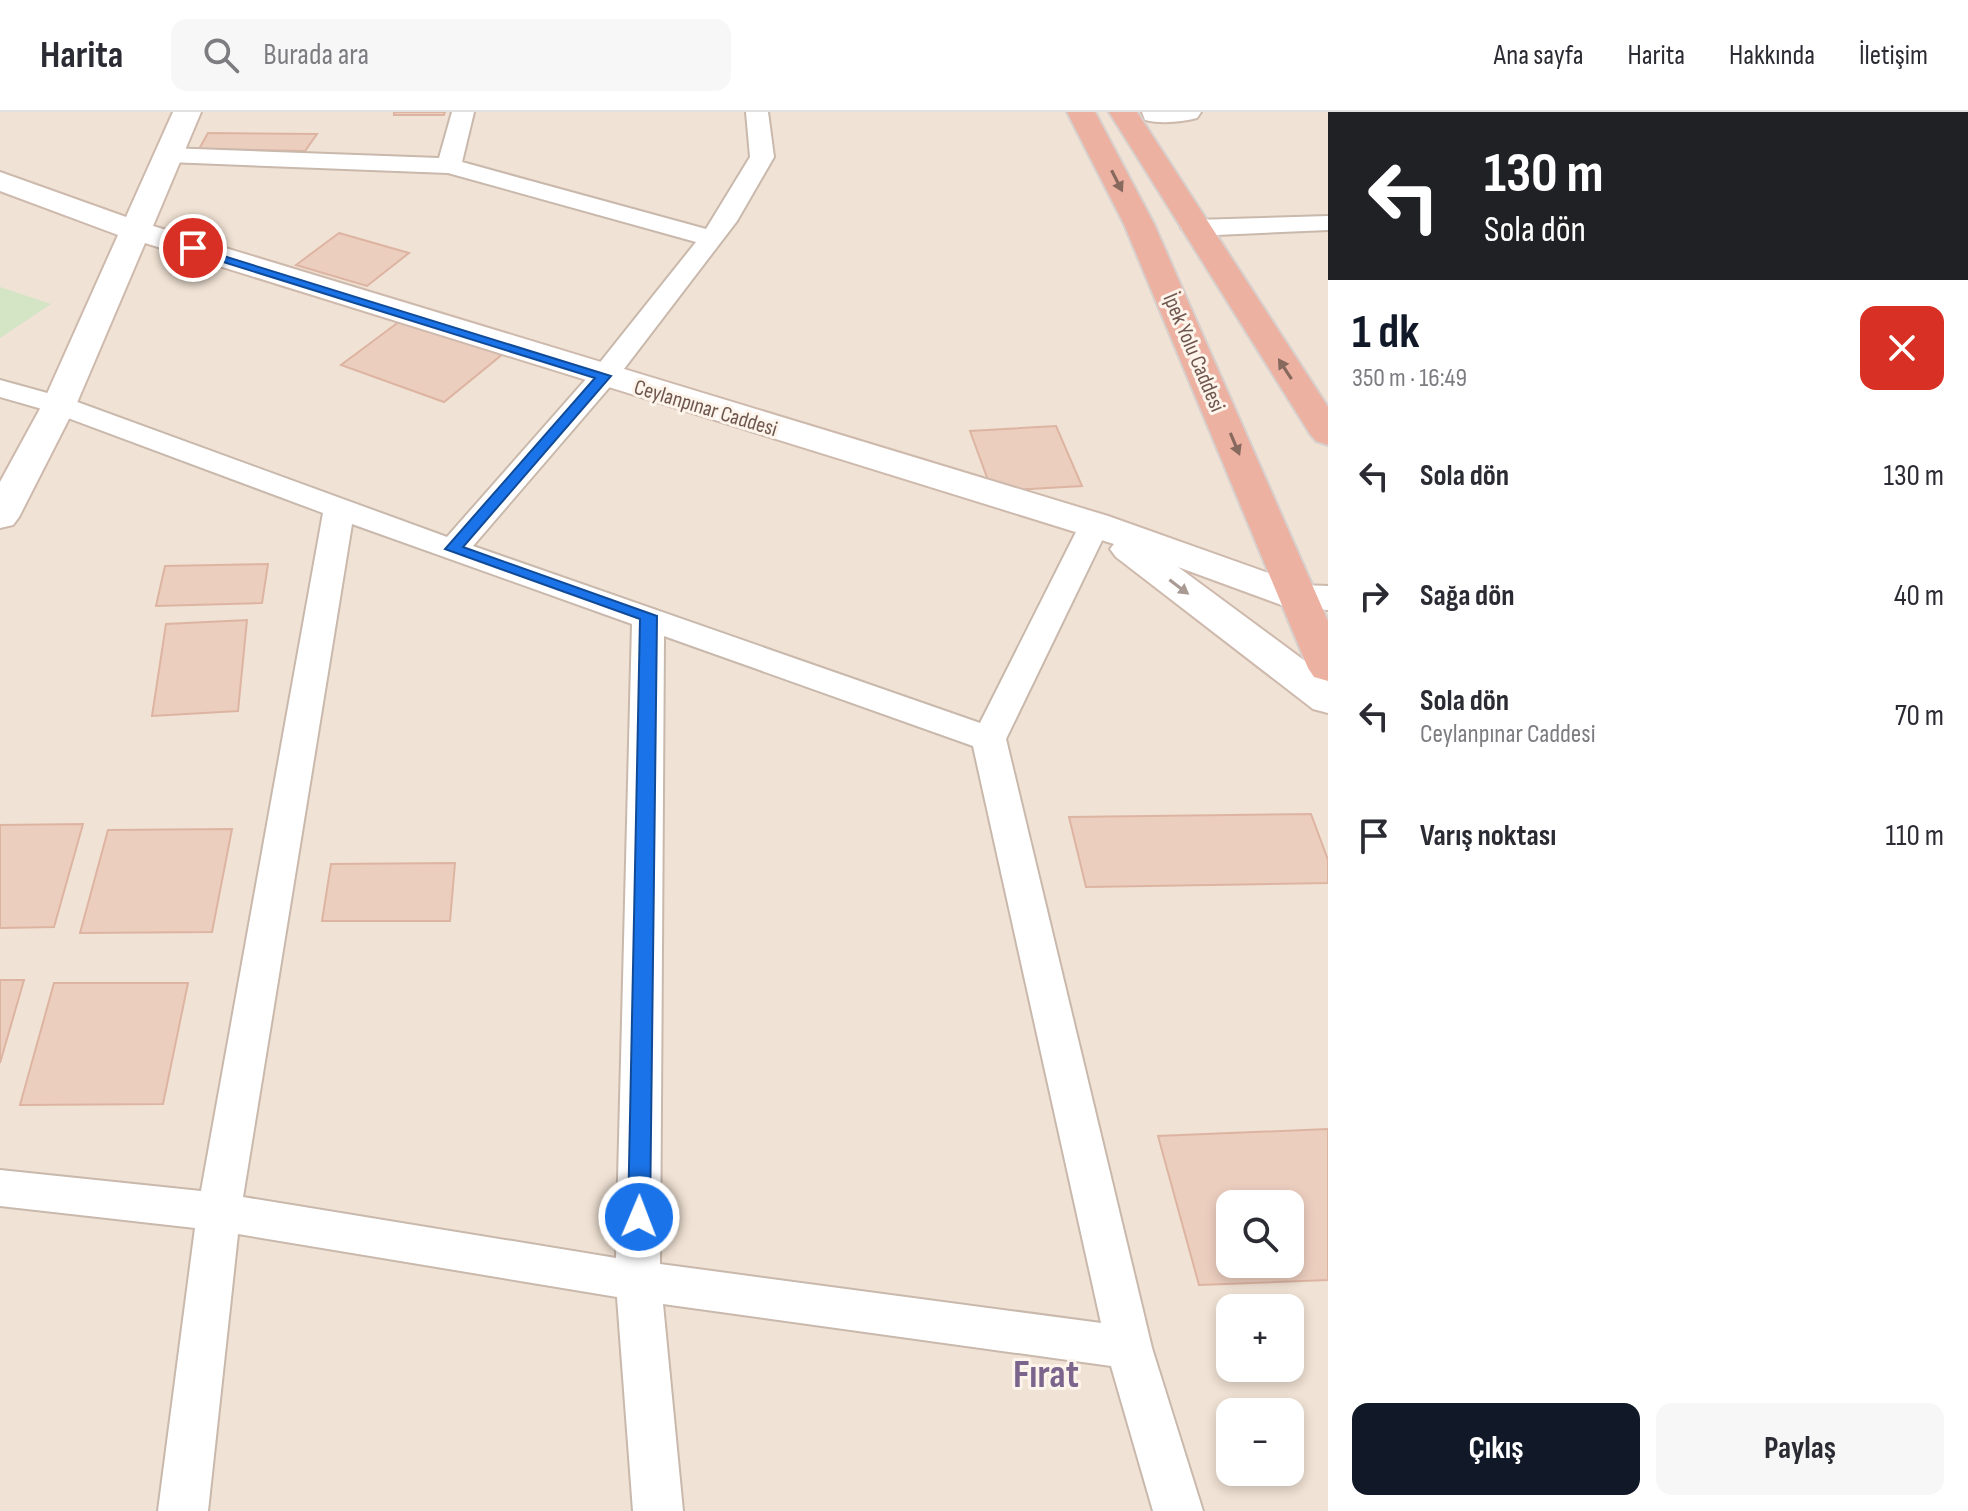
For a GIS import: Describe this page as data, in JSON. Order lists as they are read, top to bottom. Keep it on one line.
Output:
{"streets":{"highway":["İpek Yolu Caddesi"],"main road":["Ceylanpınar Caddesi"]},"crossings":[["İpek Yolu Caddesi","Ceylanpınar Caddesi"]],"districts":["Fırat"],"page":{"header":"Harita","search":"Burada ara","nav":["Ana sayfa","Harita","Hakkında","İletişim"],"turn":["130 m","Sola dön"],"heading":["1 dk","350 m · 16:49"],"list":[{"name":"Sola dön","value":"130 m"},{"name":"Sağa dön","value":"40 m"},{"name":"Sola dön","note":"Ceylanpınar Caddesi","value":"70 m"},{"name":"Varış noktası","value":"110 m"}],"map_buttons":["+","−"],"buttons":["Çıkış","Paylaş"]}}
